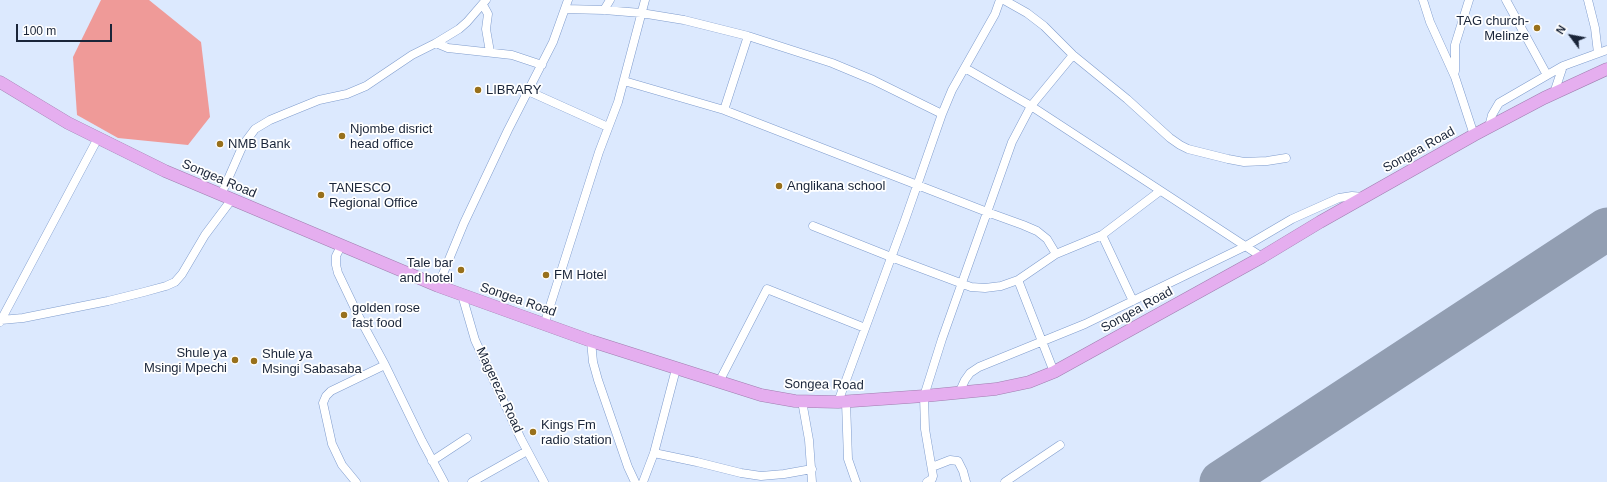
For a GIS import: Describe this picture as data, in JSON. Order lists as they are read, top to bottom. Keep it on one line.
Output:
{"streets":{"highway":["Songea Road"],"street":["Magereza Road"]},"crossings":[["Songea Road","Magereza Road"]],"places":["TAG church- Melinze","LIBRARY","Njombe disrict head office","NMB Bank","Anglikana school","TANESCO Regional Office","Tale bar and hotel","FM Hotel","golden rose fast food","Shule ya Msingi Mpechi","Shule ya Msingi Sabasaba","Kings Fm radio station"],"scale_bar":"100 m","north":"top left"}
